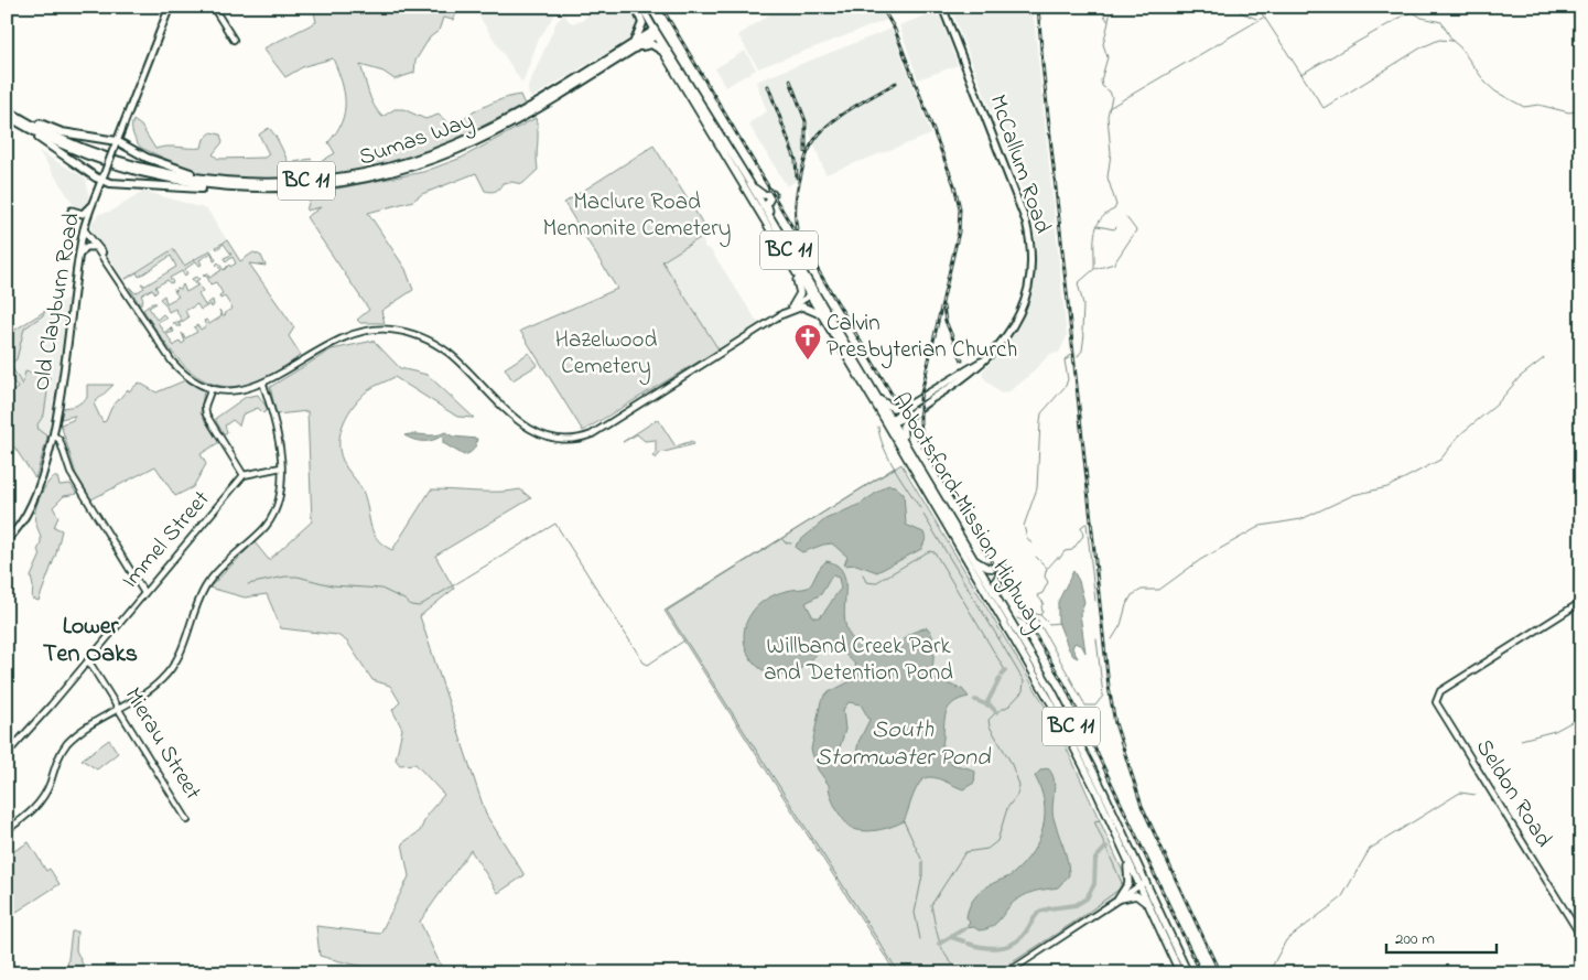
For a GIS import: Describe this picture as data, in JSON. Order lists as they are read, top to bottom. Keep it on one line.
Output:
{"streets":{"highway":["Sumas Way","BC 11","Abbotsford-Mission Highway"],"main road":["McCallum Road","Old Clayburn Road"],"street":["Immel Street","Mierau Street","Seldon Road"]},"crossings":[["Sumas Way","Abbotsford-Mission Highway"],["McCallum Road","Abbotsford-Mission Highway"],["Immel Street","Mierau Street"]],"districts":["Lower Ten Oaks"],"water":["South Stormwater Pond"],"parks":["Maclure Road Mennonite Cemetery","Hazelwood Cemetery","Willband Creek Park and Detention Pond"],"places":{"church":["Calvin Presbyterian Church"]},"scale_bar":"200 m"}
